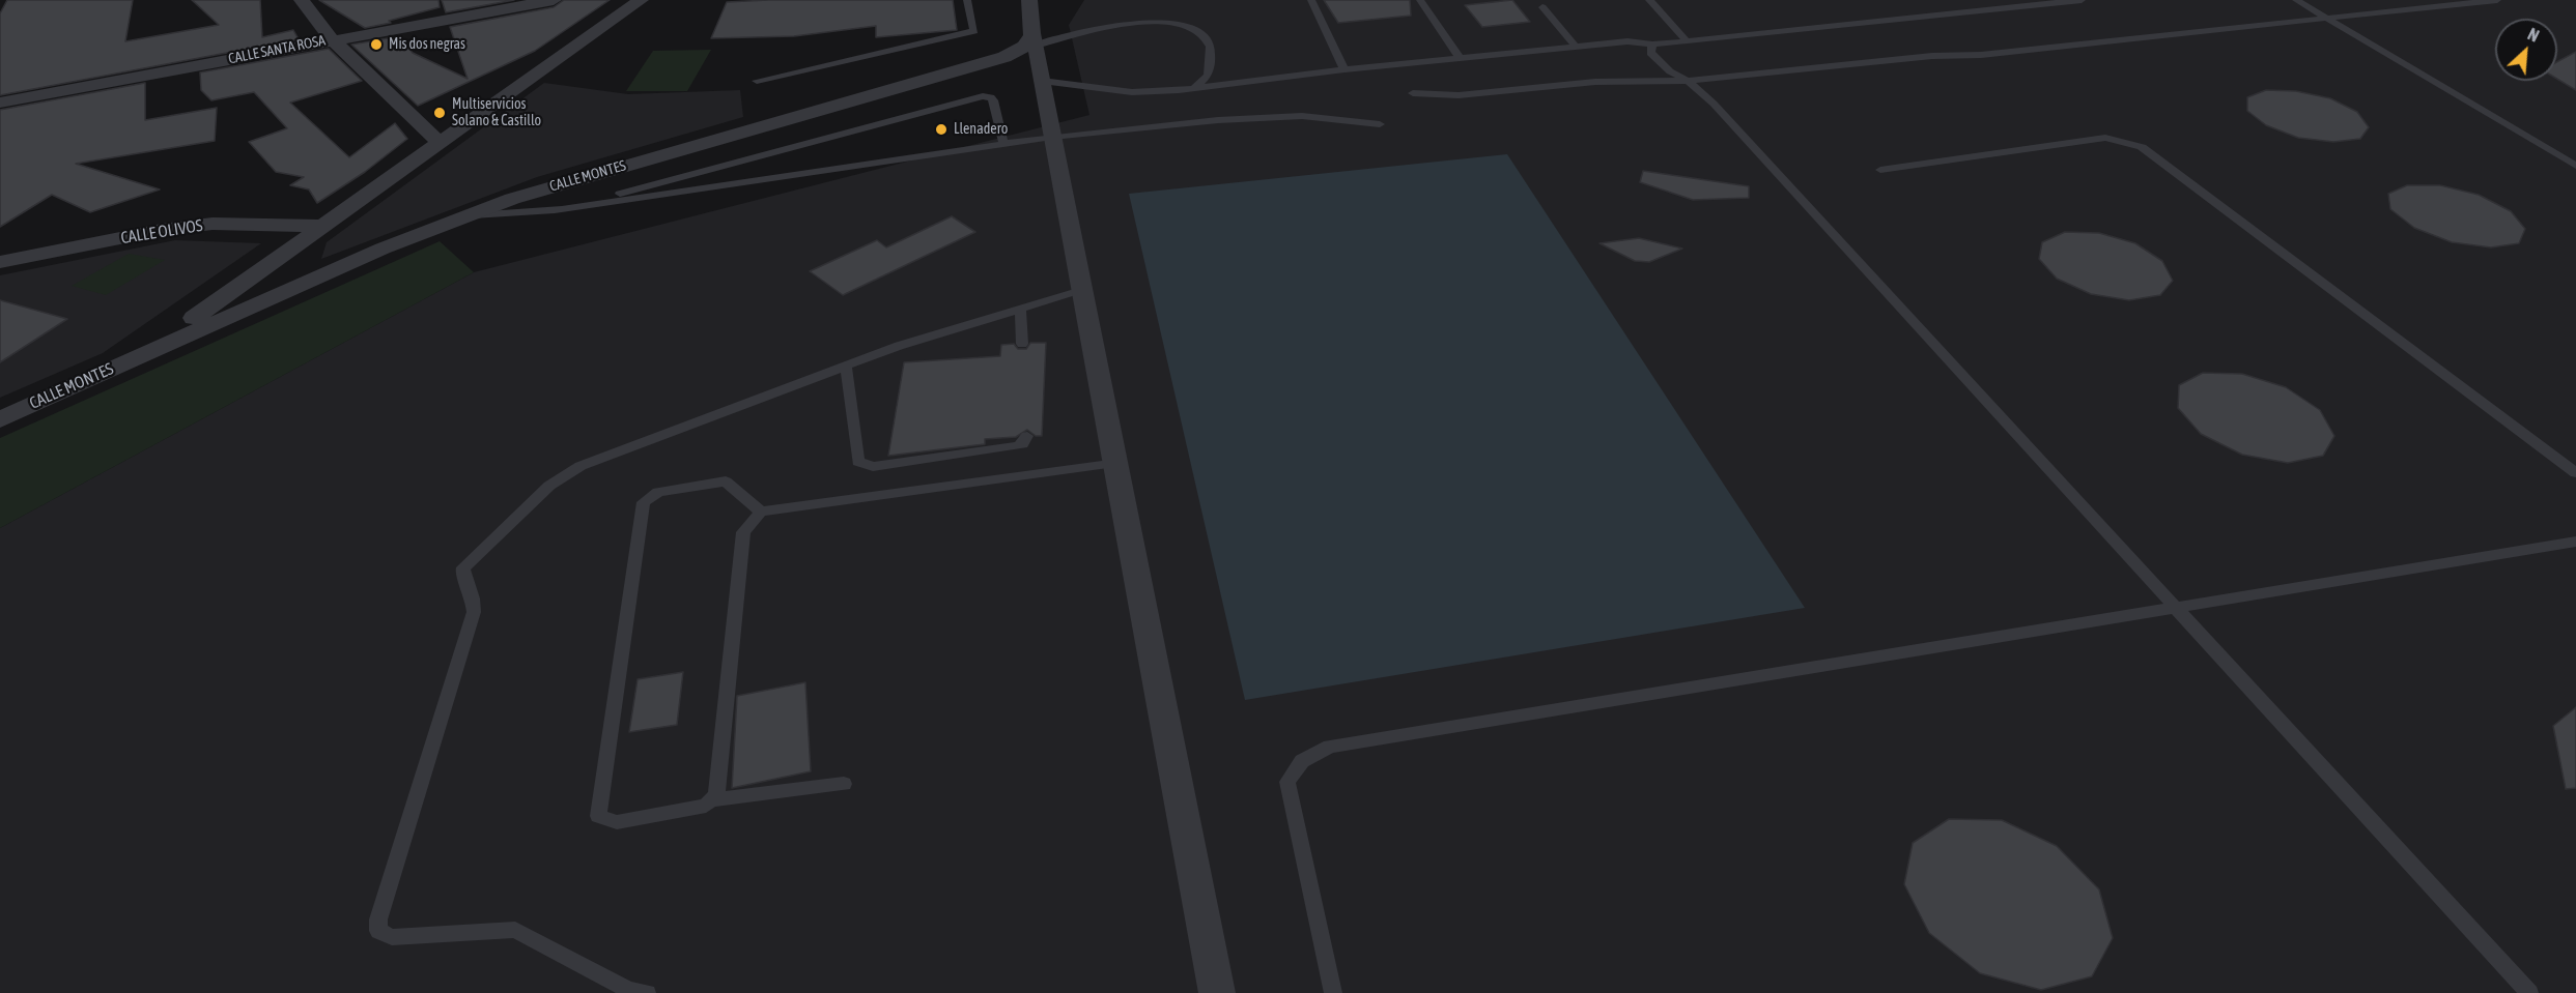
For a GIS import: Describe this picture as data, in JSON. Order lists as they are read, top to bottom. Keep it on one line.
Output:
{"streets":{"street":["CALLE SANTA ROSA","CALLE MONTES","CALLE OLIVOS"]},"crossings":[["CALLE MONTES","CALLE OLIVOS"]],"places":["Mis dos negras","Multiservicios Solano & Castillo","Llenadero"],"north":"top right"}
